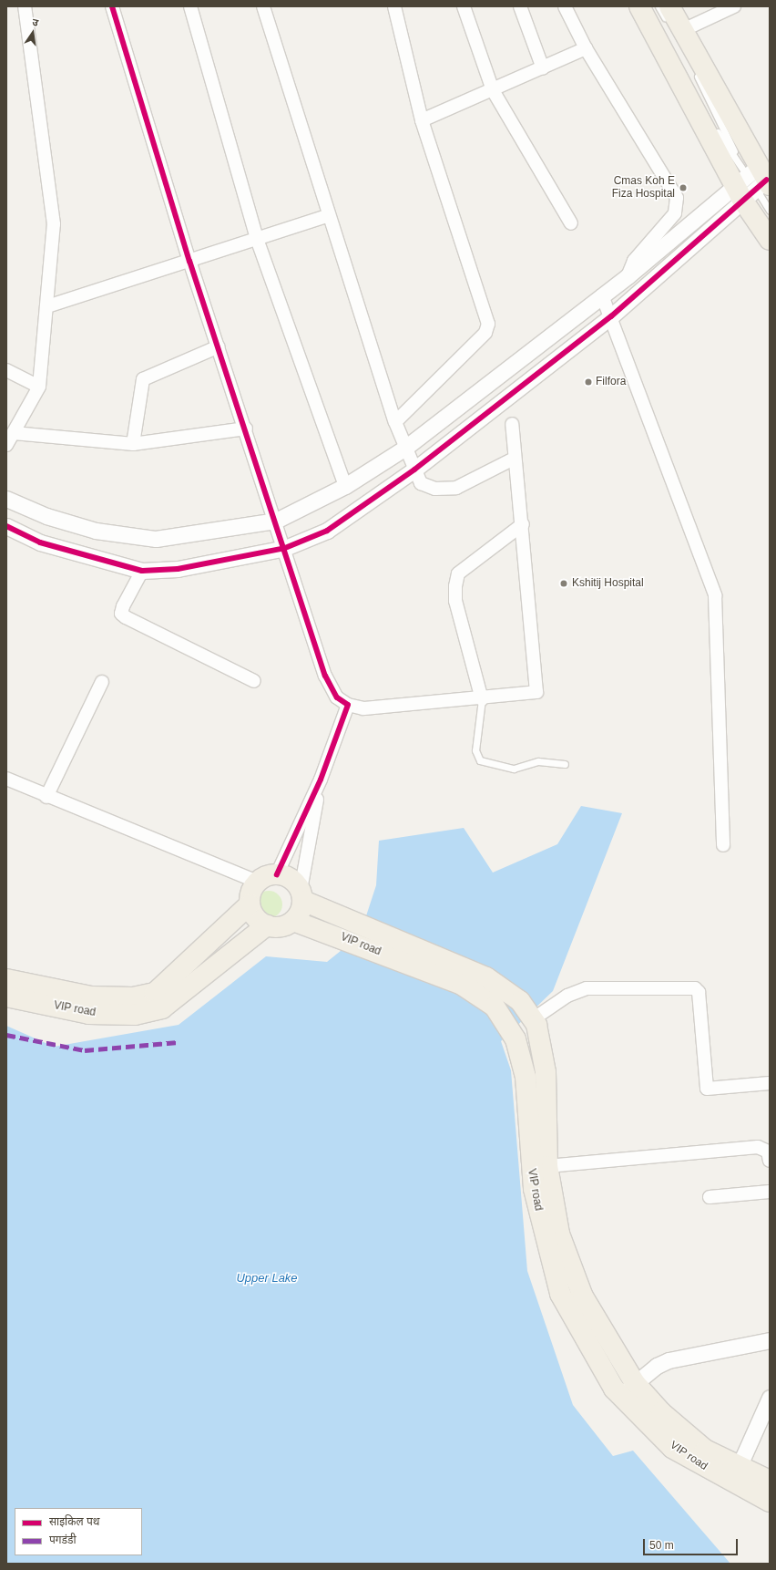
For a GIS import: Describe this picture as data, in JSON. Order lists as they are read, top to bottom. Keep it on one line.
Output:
{"streets":{"main road":["VIP road"]},"water":["Upper Lake"],"places":["Cmas Koh E Fiza Hospital","Filfora","Kshitij Hospital"],"legend":["साइकिल पथ","पगडंडी"],"scale_bar":"50 m","north":"top"}
